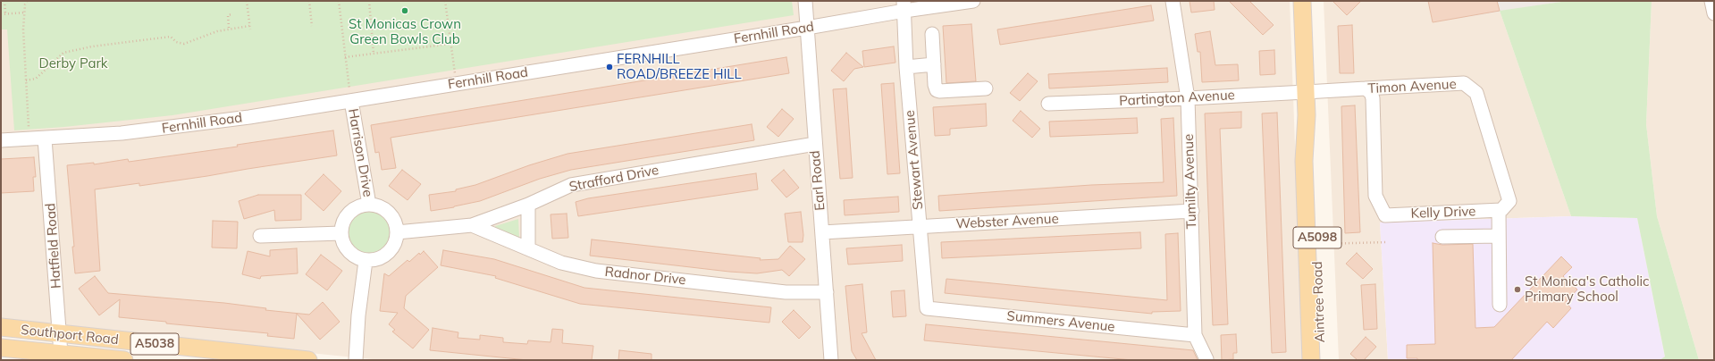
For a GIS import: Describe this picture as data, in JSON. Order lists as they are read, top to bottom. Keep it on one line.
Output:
{"streets":{"main road":["A5098","Aintree Road","Southport Road","A5038"],"street":["Fernhill Road","Timon Avenue","Partington Avenue","Harrison Drive","Stewart Avenue","Strafford Drive","Earl Road","Tumilty Avenue","Kelly Drive","Webster Avenue","Hatfield Road","Radnor Drive","Summers Avenue"]},"crossings":[["Fernhill Road","Harrison Drive"],["Fernhill Road","Stewart Avenue"],["Fernhill Road","Earl Road"],["Fernhill Road","Hatfield Road"],["Timon Avenue","Partington Avenue"],["Timon Avenue","Kelly Drive"],["Timon Avenue","Aintree Road"],["Partington Avenue","Tumilty Avenue"],["Partington Avenue","Aintree Road"],["Harrison Drive","Strafford Drive"],["Stewart Avenue","Webster Avenue"],["Stewart Avenue","Summers Avenue"],["Strafford Drive","Earl Road"],["Strafford Drive","Radnor Drive"],["Earl Road","Webster Avenue"],["Earl Road","Radnor Drive"],["Tumilty Avenue","Webster Avenue"],["Tumilty Avenue","Summers Avenue"],["Hatfield Road","Southport Road"]],"parks":["Derby Park"],"places":["St Monicas Crown Green Bowls Club","FERNHILL ROAD/BREEZE HILL","St Monica's Catholic Primary School"]}
